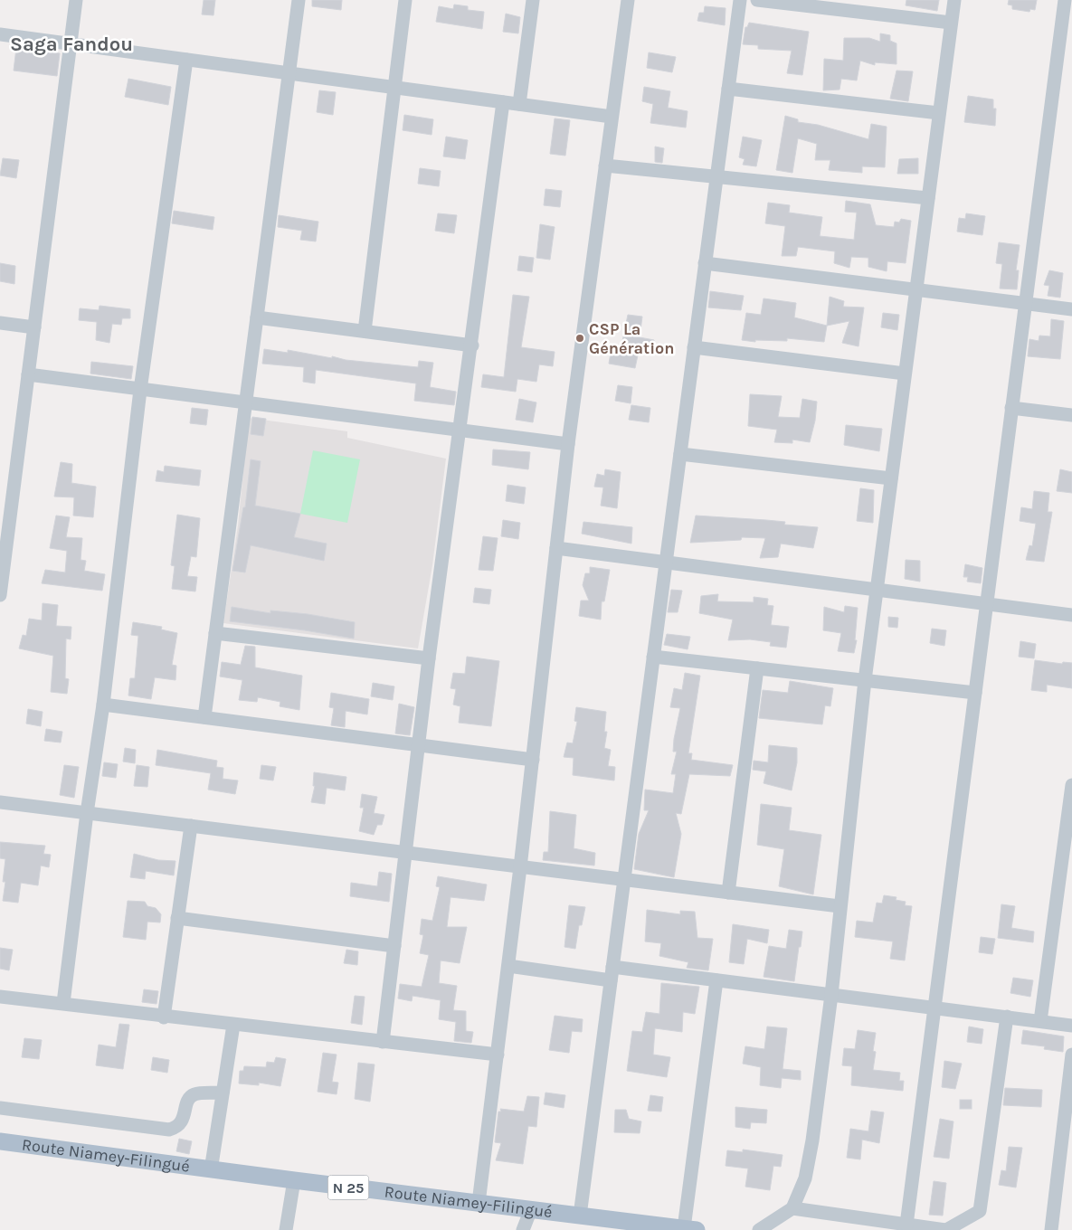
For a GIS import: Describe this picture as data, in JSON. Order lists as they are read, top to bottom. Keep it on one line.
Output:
{"streets":{"main road":["Route Niamey-Filingué","N 25"]},"districts":["Saga Fandou"],"places":["CSP La Génération"]}
